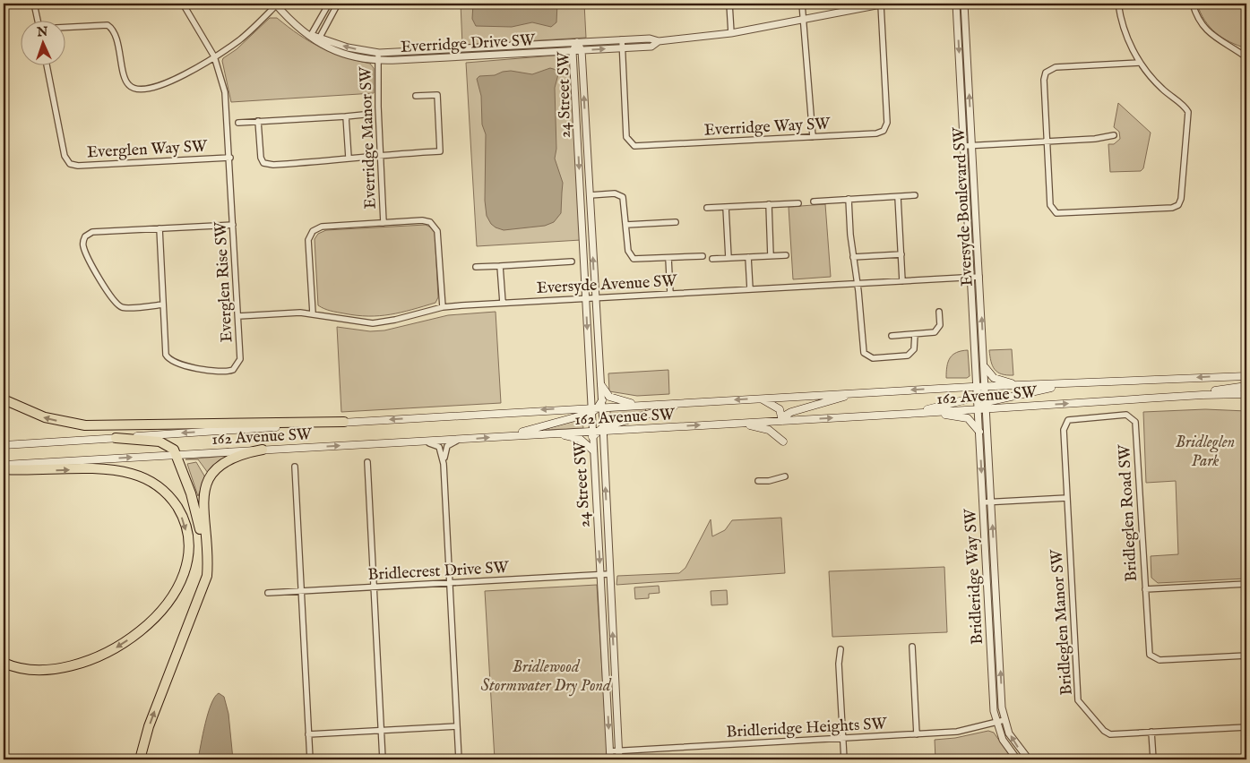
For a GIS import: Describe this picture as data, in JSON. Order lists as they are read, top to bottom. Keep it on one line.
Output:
{"streets":{"main road":["162 Avenue SW"],"street":["Everridge Drive SW","24 Street SW","Everridge Way SW","Everridge Manor SW","Everglen Way SW","Eversyde Boulevard SW","Everglen Rise SW","Eversyde Avenue SW","Bridleglen Road SW","Bridlecrest Drive SW","Bridleridge Way SW","Bridleglen Manor SW","Bridleridge Heights SW"]},"crossings":[["Everridge Drive SW","24 Street SW"],["Everridge Drive SW","Everridge Way SW"],["Everridge Drive SW","Everridge Manor SW"],["24 Street SW","Eversyde Avenue SW"],["24 Street SW","162 Avenue SW"],["24 Street SW","Bridlecrest Drive SW"],["24 Street SW","Bridleridge Heights SW"],["Everglen Way SW","Everglen Rise SW"],["Eversyde Boulevard SW","Eversyde Avenue SW"],["Eversyde Boulevard SW","162 Avenue SW"],["Eversyde Boulevard SW","Bridleridge Way SW"],["Everglen Rise SW","Eversyde Avenue SW"],["162 Avenue SW","Bridleridge Way SW"],["Bridleglen Road SW","Bridleglen Manor SW"],["Bridleridge Way SW","Bridleridge Heights SW"]],"parks":["Bridleglen Park","Bridlewood Stormwater Dry Pond"],"north":"top"}
